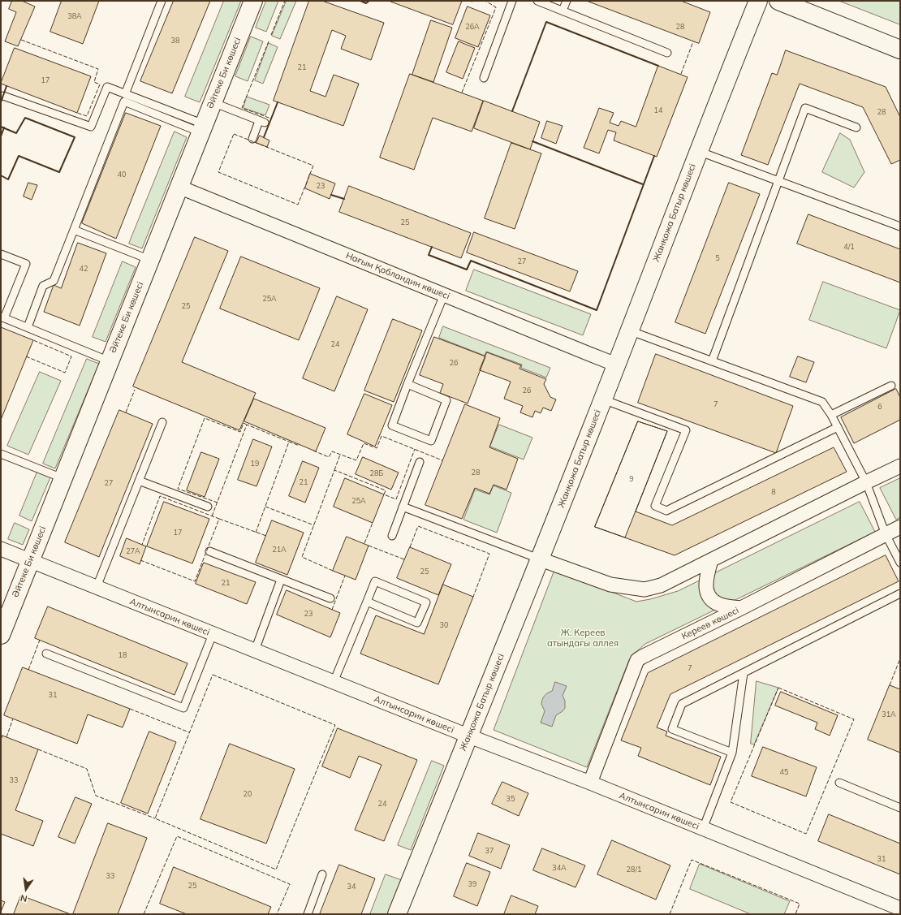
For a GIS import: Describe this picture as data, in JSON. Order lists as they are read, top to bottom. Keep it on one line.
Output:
{"streets":{"street":["Әйтеке Би көшесі","Жанқожа Батыр көшесі","Нағым Қобландин көшесі","Алтынсарин көшесі","Кереев көшесі"]},"crossings":[["Әйтеке Би көшесі","Нағым Қобландин көшесі"],["Әйтеке Би көшесі","Алтынсарин көшесі"],["Жанқожа Батыр көшесі","Нағым Қобландин көшесі"],["Жанқожа Батыр көшесі","Алтынсарин көшесі"],["Алтынсарин көшесі","Кереев көшесі"]],"parks":["Ж. Кереев атындағы аллея"],"house_numbers":["38А","26А","28","38","21","17","14","28","40","23","25","4/1","5","27","42","25А","25","24","26","26","7","6","19","28","28Б","9","21","27","8","25А","17","21А","27А","25","21","23","30","18","7","31","31А","45","33","20","35","24","37","31","34А","28/1","33","39","25","34"],"north":"bottom"}
